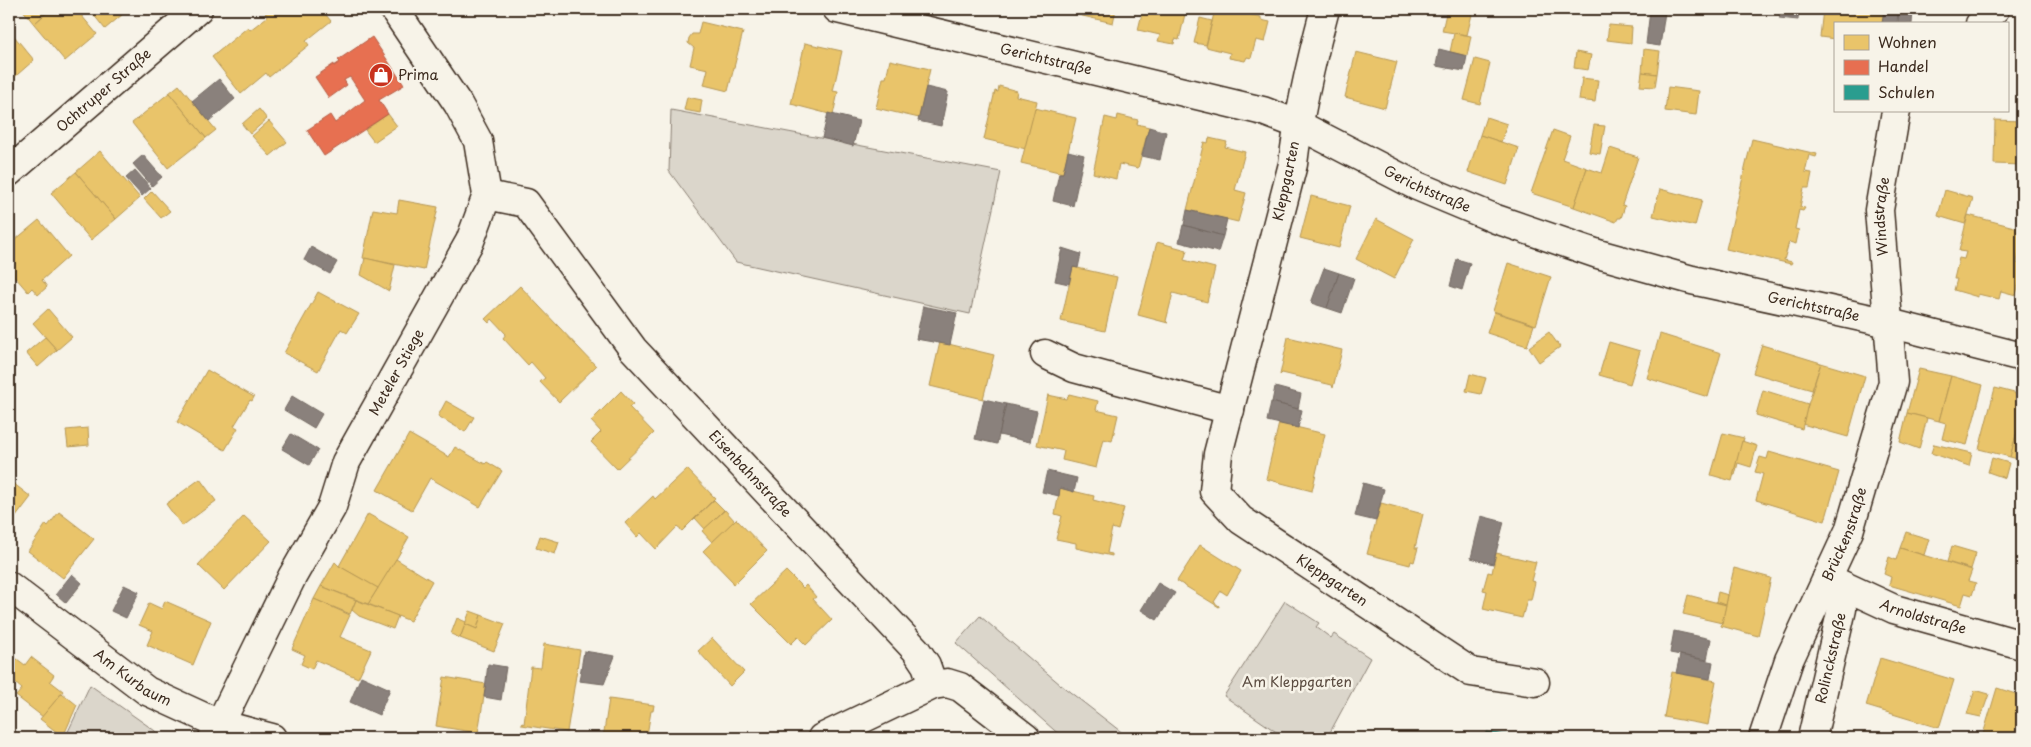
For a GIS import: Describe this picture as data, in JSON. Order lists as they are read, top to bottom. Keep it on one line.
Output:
{"streets":{"street":["Gerichtstraße","Ochtruper Straße","Kleppgarten","Windstraße","Meteler Stiege","Eisenbahnstraße","Brückenstraße","Arnoldstraße","Rolinckstraße","Am Kurbaum"]},"crossings":[["Gerichtstraße","Kleppgarten"],["Gerichtstraße","Windstraße"],["Gerichtstraße","Brückenstraße"],["Windstraße","Brückenstraße"],["Meteler Stiege","Eisenbahnstraße"],["Meteler Stiege","Am Kurbaum"],["Brückenstraße","Arnoldstraße"],["Brückenstraße","Rolinckstraße"],["Arnoldstraße","Rolinckstraße"]],"parks":["Am Kleppgarten"],"places":{"shop":["Prima"]},"legend":["Wohnen","Handel","Schulen"]}
